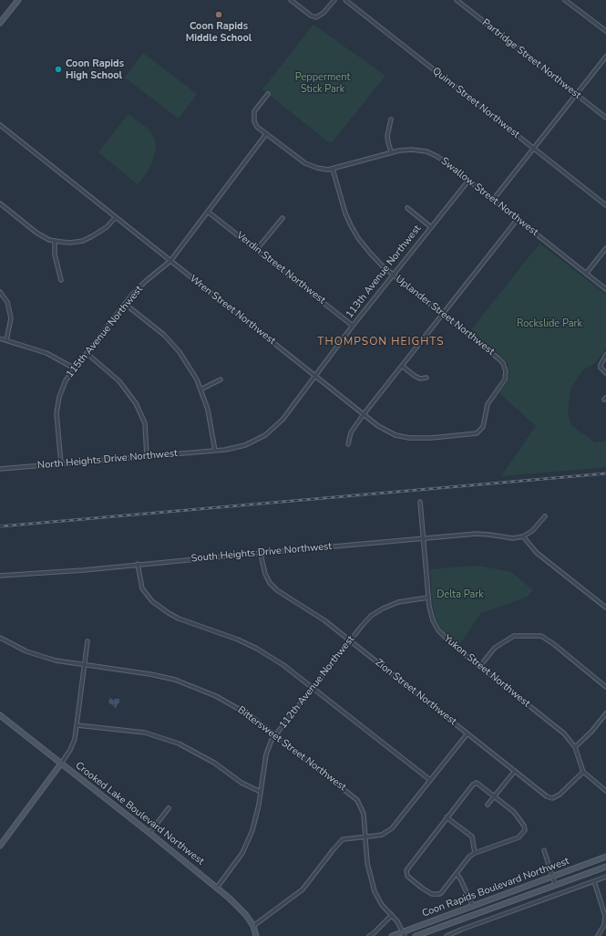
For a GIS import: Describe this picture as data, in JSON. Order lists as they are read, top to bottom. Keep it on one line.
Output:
{"streets":{"street":["Partridge Street Northwest","Quinn Street Northwest","Swallow Street Northwest","Verdin Street Northwest","113th Avenue Northwest","Wren Street Northwest","Uplander Street Northwest","115th Avenue Northwest","North Heights Drive Northwest","South Heights Drive Northwest","Yukon Street Northwest","112th Avenue Northwest","Zion Street Northwest","Bittersweet Street Northwest","Crooked Lake Boulevard Northwest","Coon Rapids Boulevard Northwest"]},"crossings":[["Swallow Street Northwest","113th Avenue Northwest"],["Swallow Street Northwest","Uplander Street Northwest"],["Swallow Street Northwest","115th Avenue Northwest"],["Verdin Street Northwest","113th Avenue Northwest"],["Verdin Street Northwest","115th Avenue Northwest"],["113th Avenue Northwest","Wren Street Northwest"],["113th Avenue Northwest","Uplander Street Northwest"],["113th Avenue Northwest","North Heights Drive Northwest"],["Wren Street Northwest","Uplander Street Northwest"],["Wren Street Northwest","115th Avenue Northwest"],["115th Avenue Northwest","North Heights Drive Northwest"],["South Heights Drive Northwest","Yukon Street Northwest"],["South Heights Drive Northwest","Zion Street Northwest"],["Yukon Street Northwest","112th Avenue Northwest"],["Yukon Street Northwest","Zion Street Northwest"],["112th Avenue Northwest","Zion Street Northwest"],["112th Avenue Northwest","Bittersweet Street Northwest"],["112th Avenue Northwest","Crooked Lake Boulevard Northwest"],["Bittersweet Street Northwest","Coon Rapids Boulevard Northwest"]],"districts":["THOMPSON HEIGHTS"],"parks":["Pepperment Stick Park","Rockslide Park","Delta Park"],"places":["Coon Rapids Middle School","Coon Rapids High School"]}
